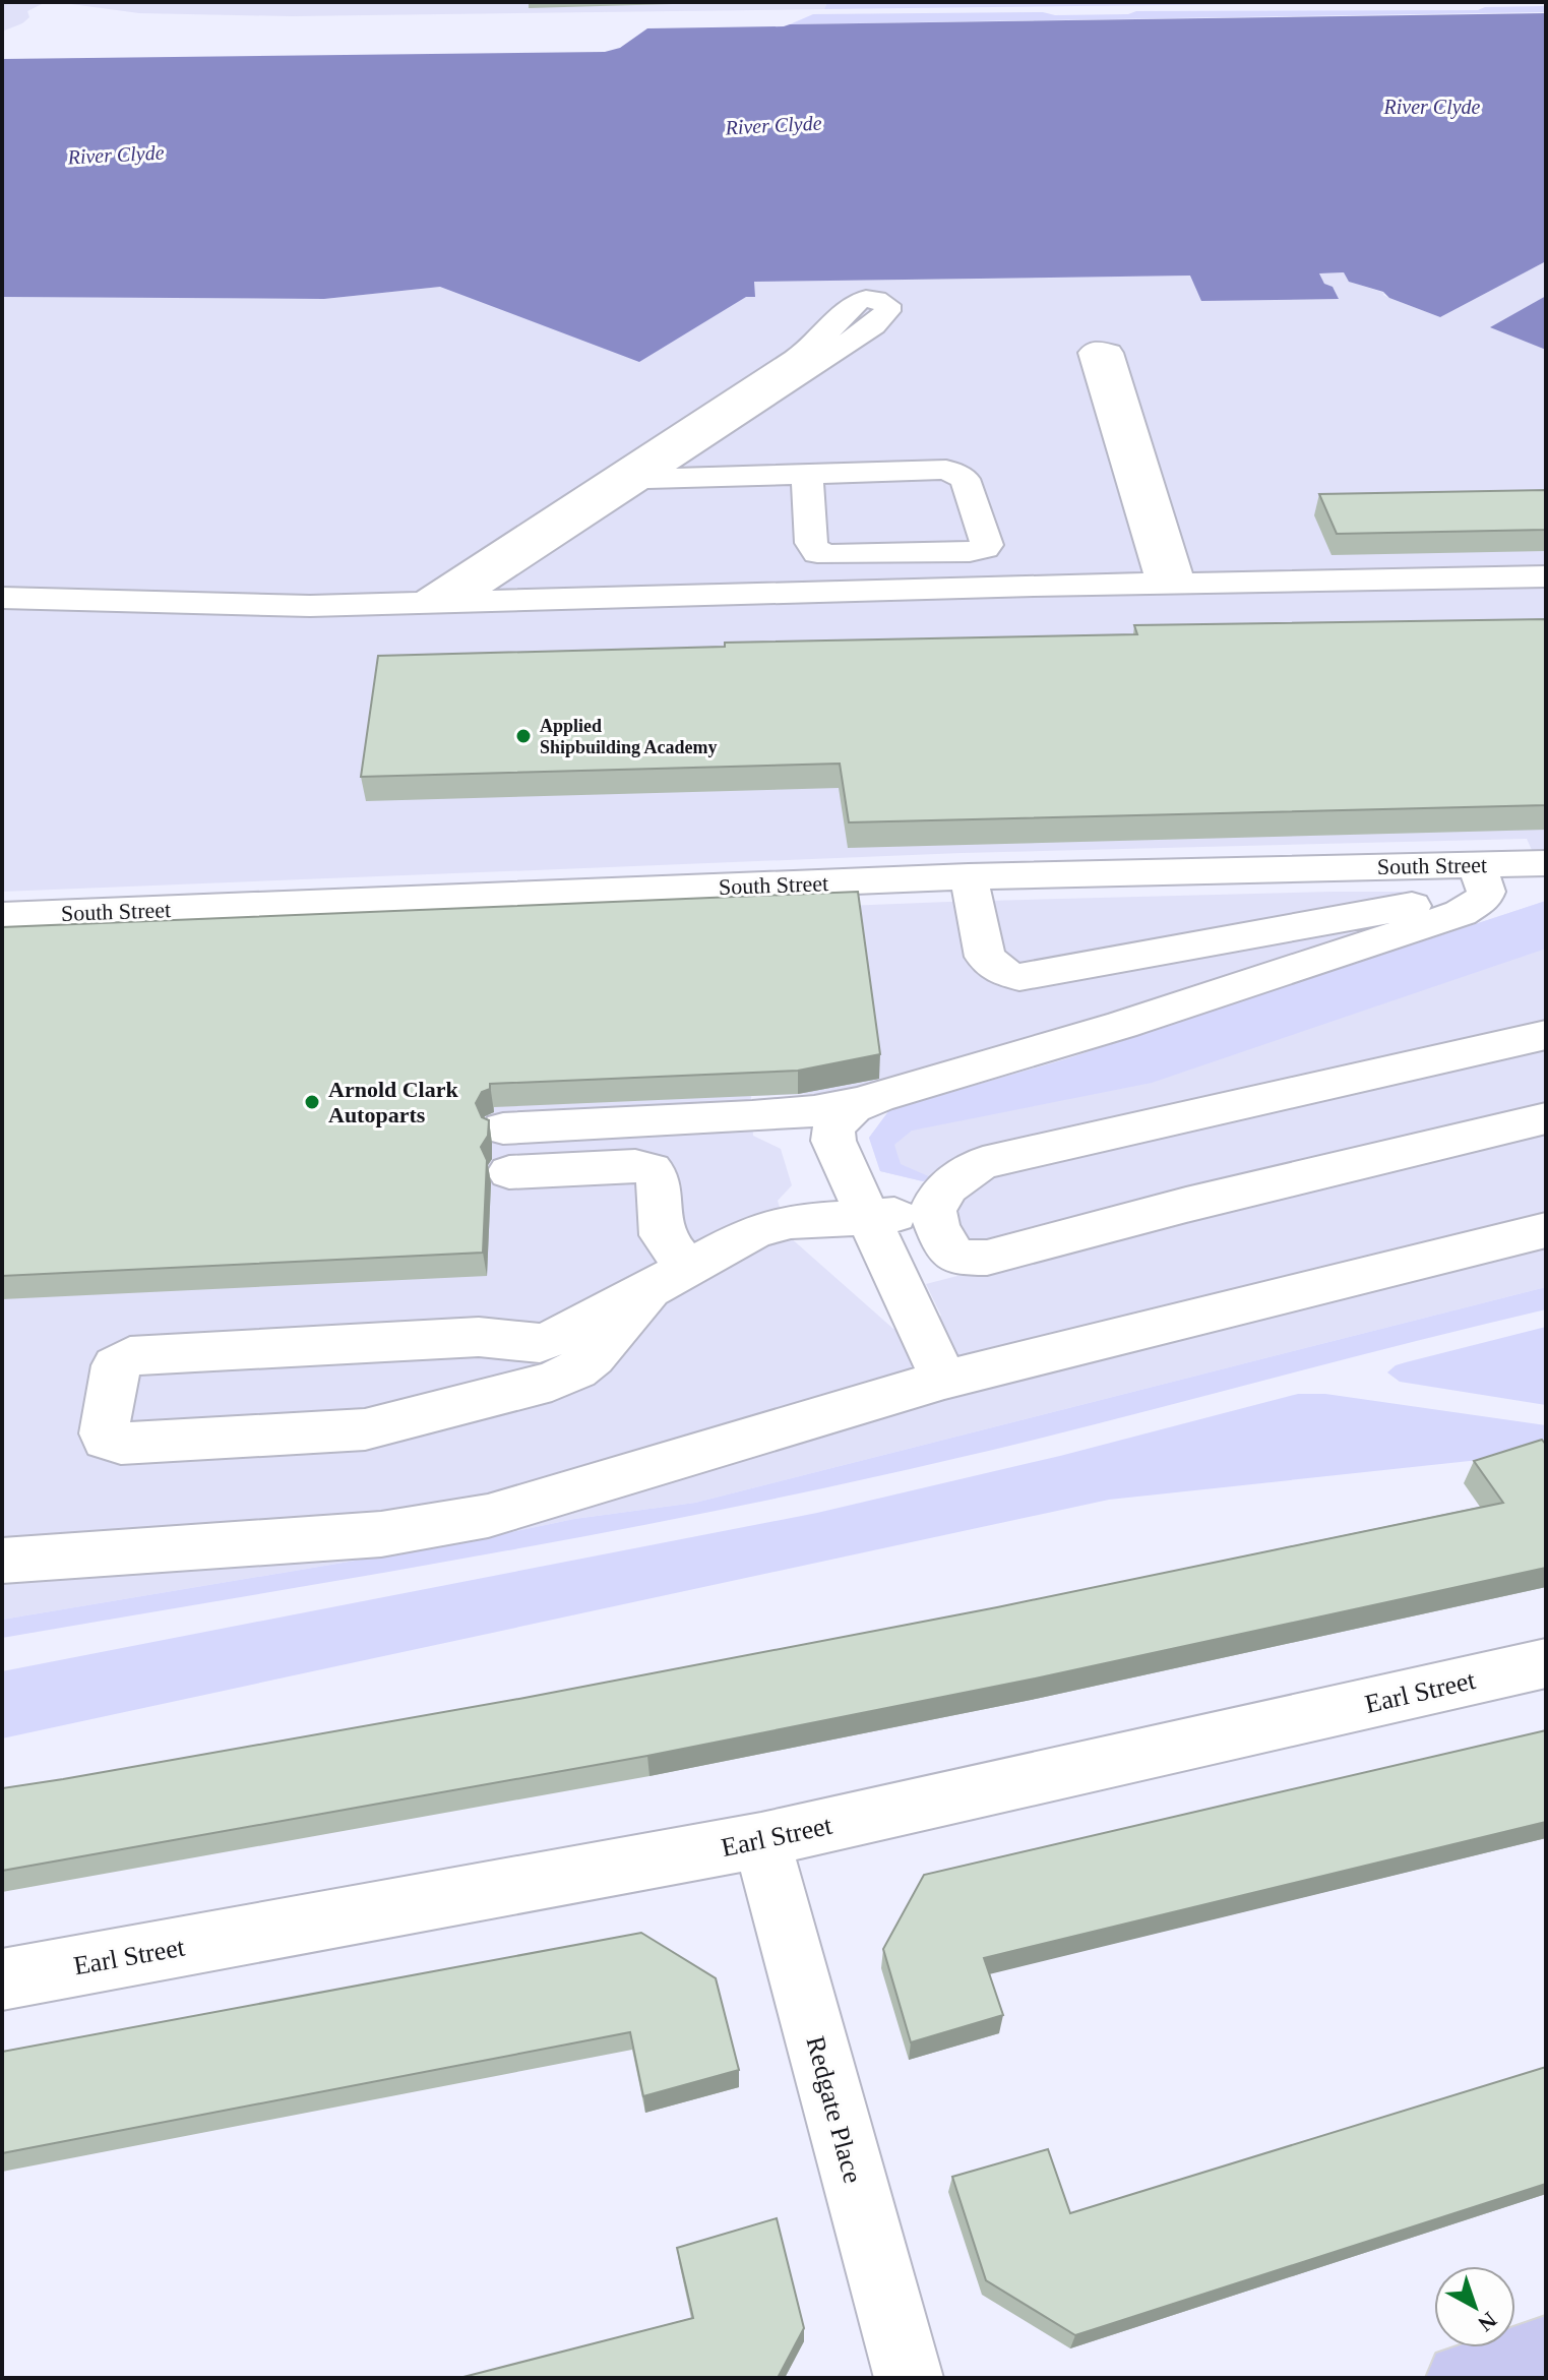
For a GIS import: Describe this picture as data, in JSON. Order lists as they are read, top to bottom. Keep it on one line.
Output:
{"streets":{"street":["South Street","Earl Street","Redgate Place"]},"crossings":[["Earl Street","Redgate Place"]],"water":["River Clyde"],"places":["Applied Shipbuilding Academy","Arnold Clark Autoparts"],"north":"bottom right"}
